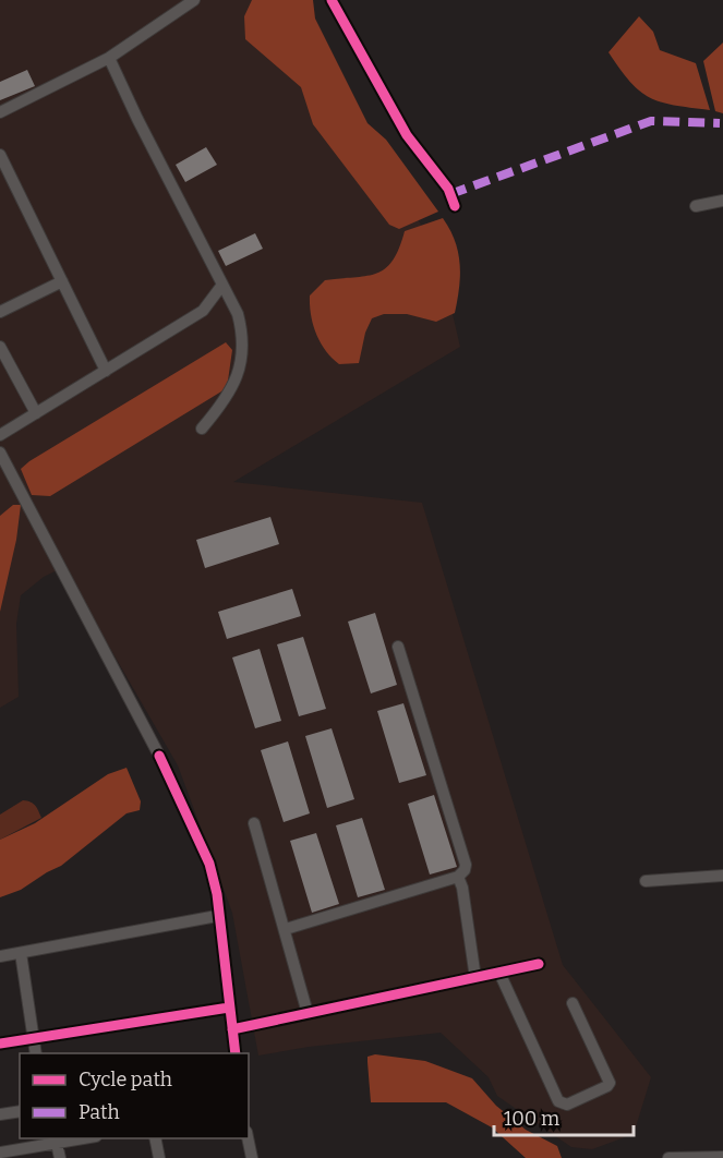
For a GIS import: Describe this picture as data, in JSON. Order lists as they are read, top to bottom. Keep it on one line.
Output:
{"legend":["Cycle path","Path"],"scale_bar":"100 m"}
